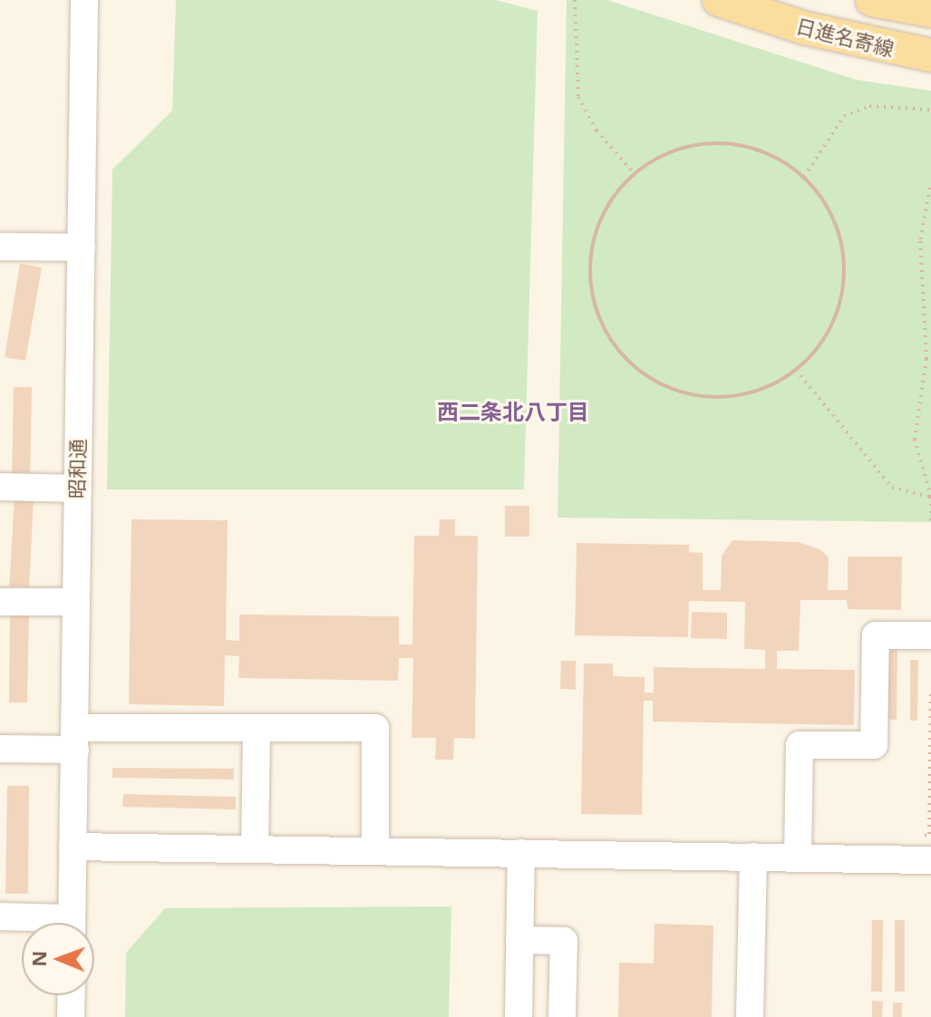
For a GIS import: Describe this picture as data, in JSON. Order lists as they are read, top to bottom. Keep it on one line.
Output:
{"streets":{"main road":["日進名寄線"],"street":["昭和通"]},"districts":["西二条北八丁目"],"north":"left"}
